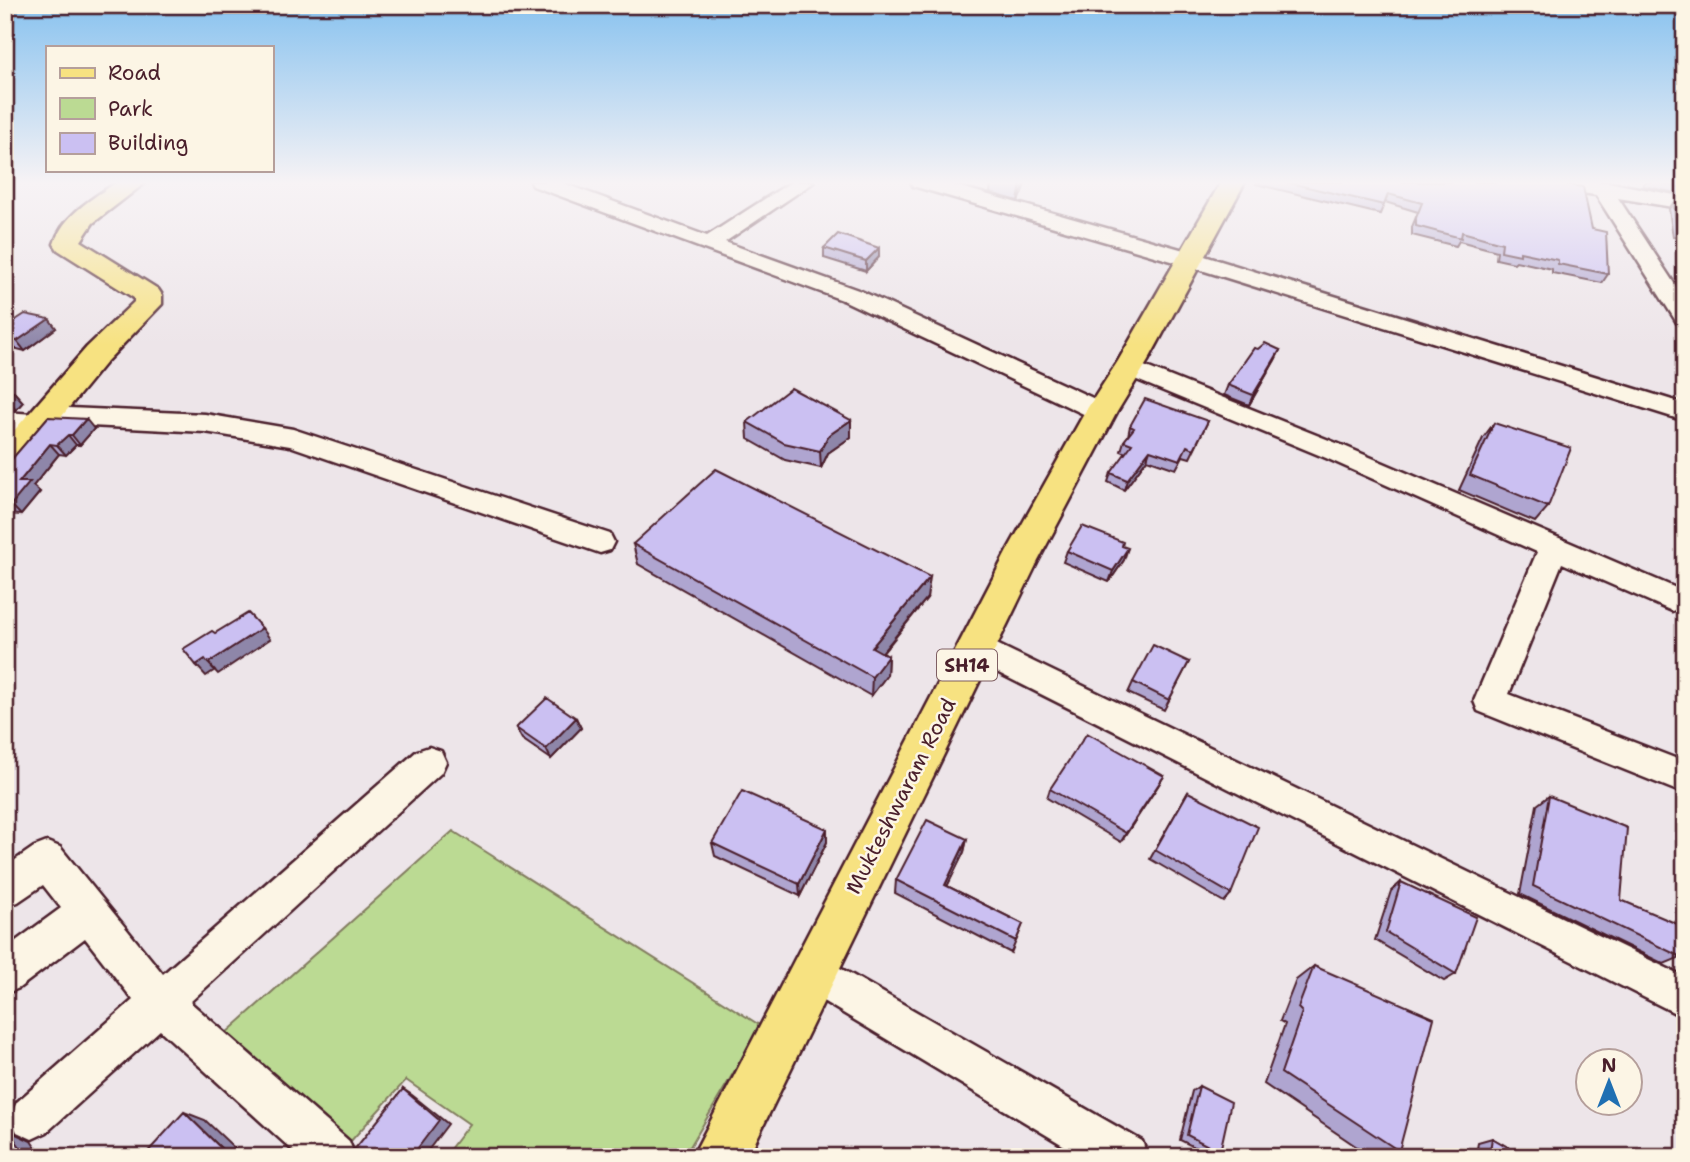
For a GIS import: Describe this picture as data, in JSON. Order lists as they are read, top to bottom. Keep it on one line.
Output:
{"streets":{"main road":["SH14","Mukteshwaram Road"]},"legend":["Road","Park","Building"],"north":"top"}
